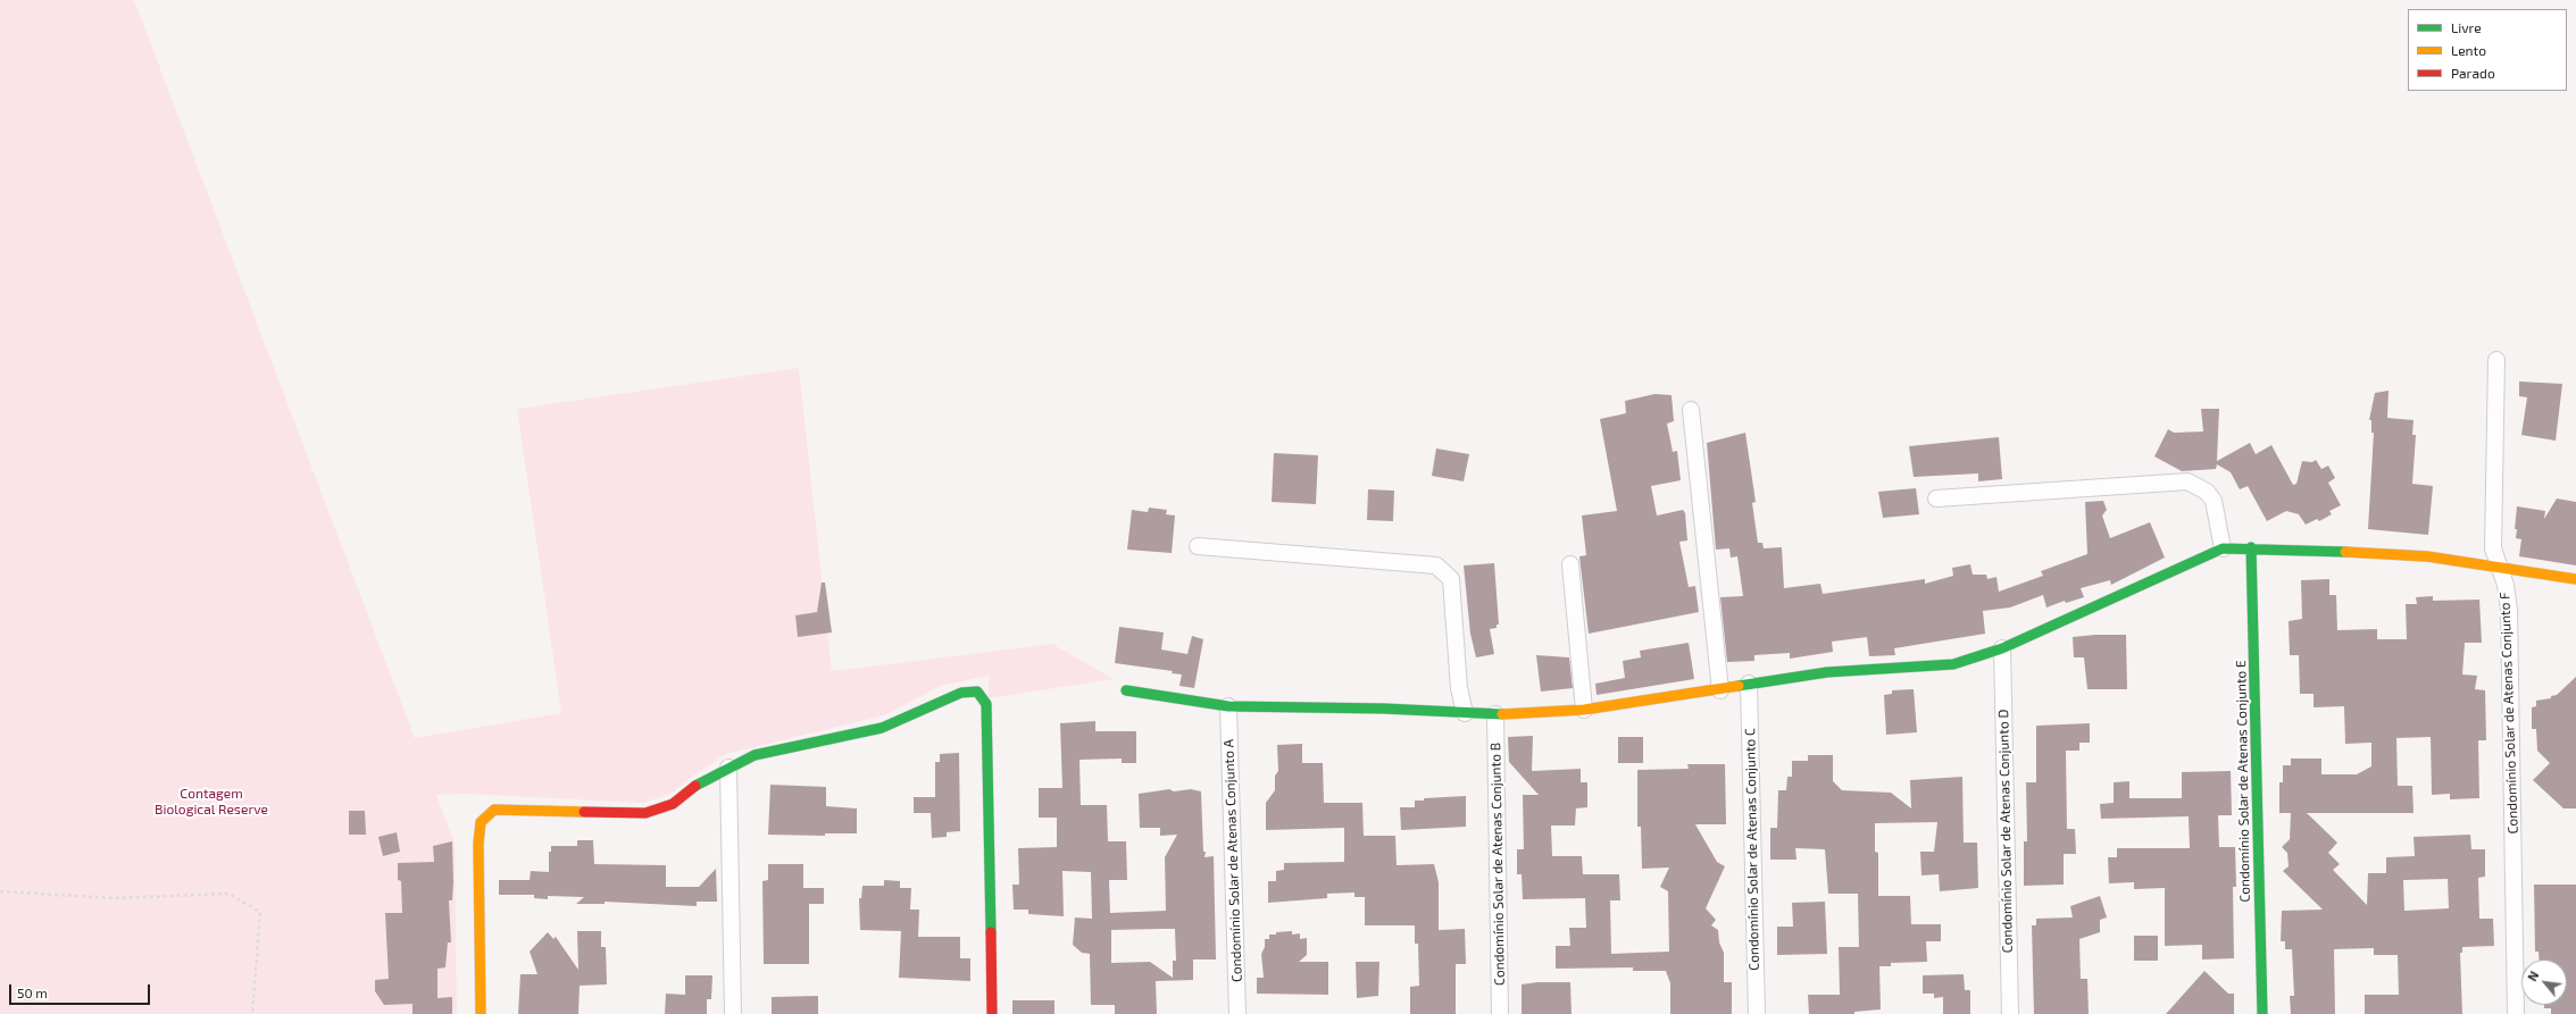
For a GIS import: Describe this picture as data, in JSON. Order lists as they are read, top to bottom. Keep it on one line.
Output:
{"streets":{"street":["Condomínio Solar de Atenas Conjunto F","Condomínio Solar de Atenas Conjunto E","Condomínio Solar de Atenas Conjunto D","Condomínio Solar de Atenas Conjunto C","Condomínio Solar de Atenas Conjunto A","Condomínio Solar de Atenas Conjunto B"]},"parks":["Contagem Biological Reserve"],"legend":["Livre","Lento","Parado"],"scale_bar":"50 m","north":"top left"}
